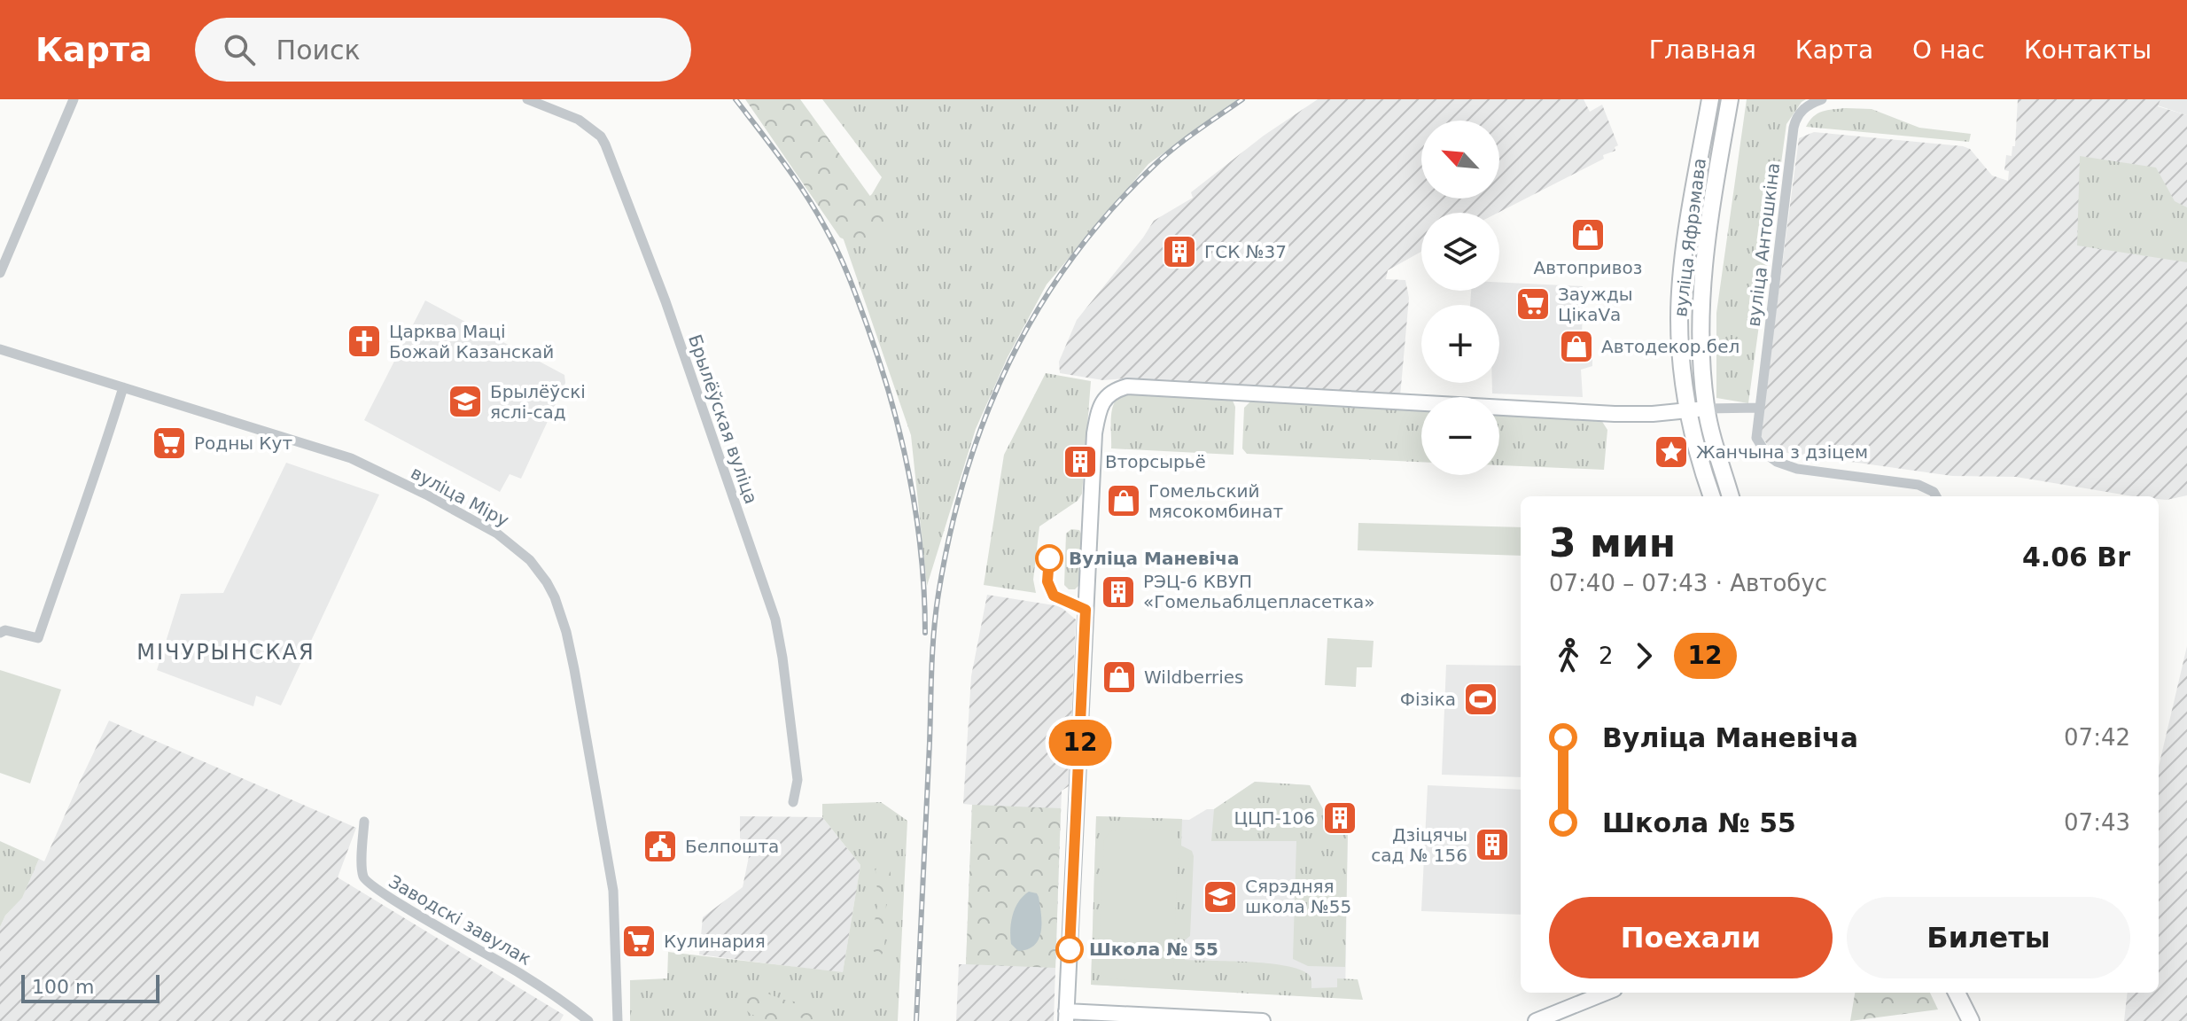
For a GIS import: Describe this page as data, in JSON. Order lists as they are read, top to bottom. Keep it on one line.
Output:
{"streets":{"main road":["вуліца Яфрэмава"],"street":["вуліца Антошкіна","Брылёўская вуліца","вуліца Міру","Заводскі завулак"]},"districts":["МІЧУРЫНСКАЯ"],"places":{"shop":["Автопривоз","Автодекор.бел","Гомельский мясокомбинат","Wildberries"],"building":["ГСК №37","Вторсырьё","РЭЦ-6 КВУП «Гомельаблцепласетка»","ЦЦП-106","Дзіцячы сад № 156"],"supermarket":["Заужды ЦікаVа","Родны Кут","Кулинария"],"church":["Царква Маці Божай Казанскай"],"school or university":["Брылёўскі яслі-сад","Сярэдняя школа №55"],"place":["Жанчына з дзіцем"],"other":["Вуліца Маневіча","Школа № 55"],"sports":["Фізіка"],"public building":["Белпошта"]},"lines":["bus line 12"],"scale_bar":"100 m","north":"top left","page":{"header":"Карта","search":"Поиск","nav":["Главная","Карта","О нас","Контакты"],"on_map":"12","map_buttons":["+","−"],"heading":["3 мин","07:40 – 07:43 · Автобус","4.06 Br"],"legs":["2","12"],"list":[{"name":"Вуліца Маневіча","value":"07:42"},{"name":"Школа № 55","value":"07:43"}],"buttons":["Поехали","Билеты"],"scale":"100 m"}}
